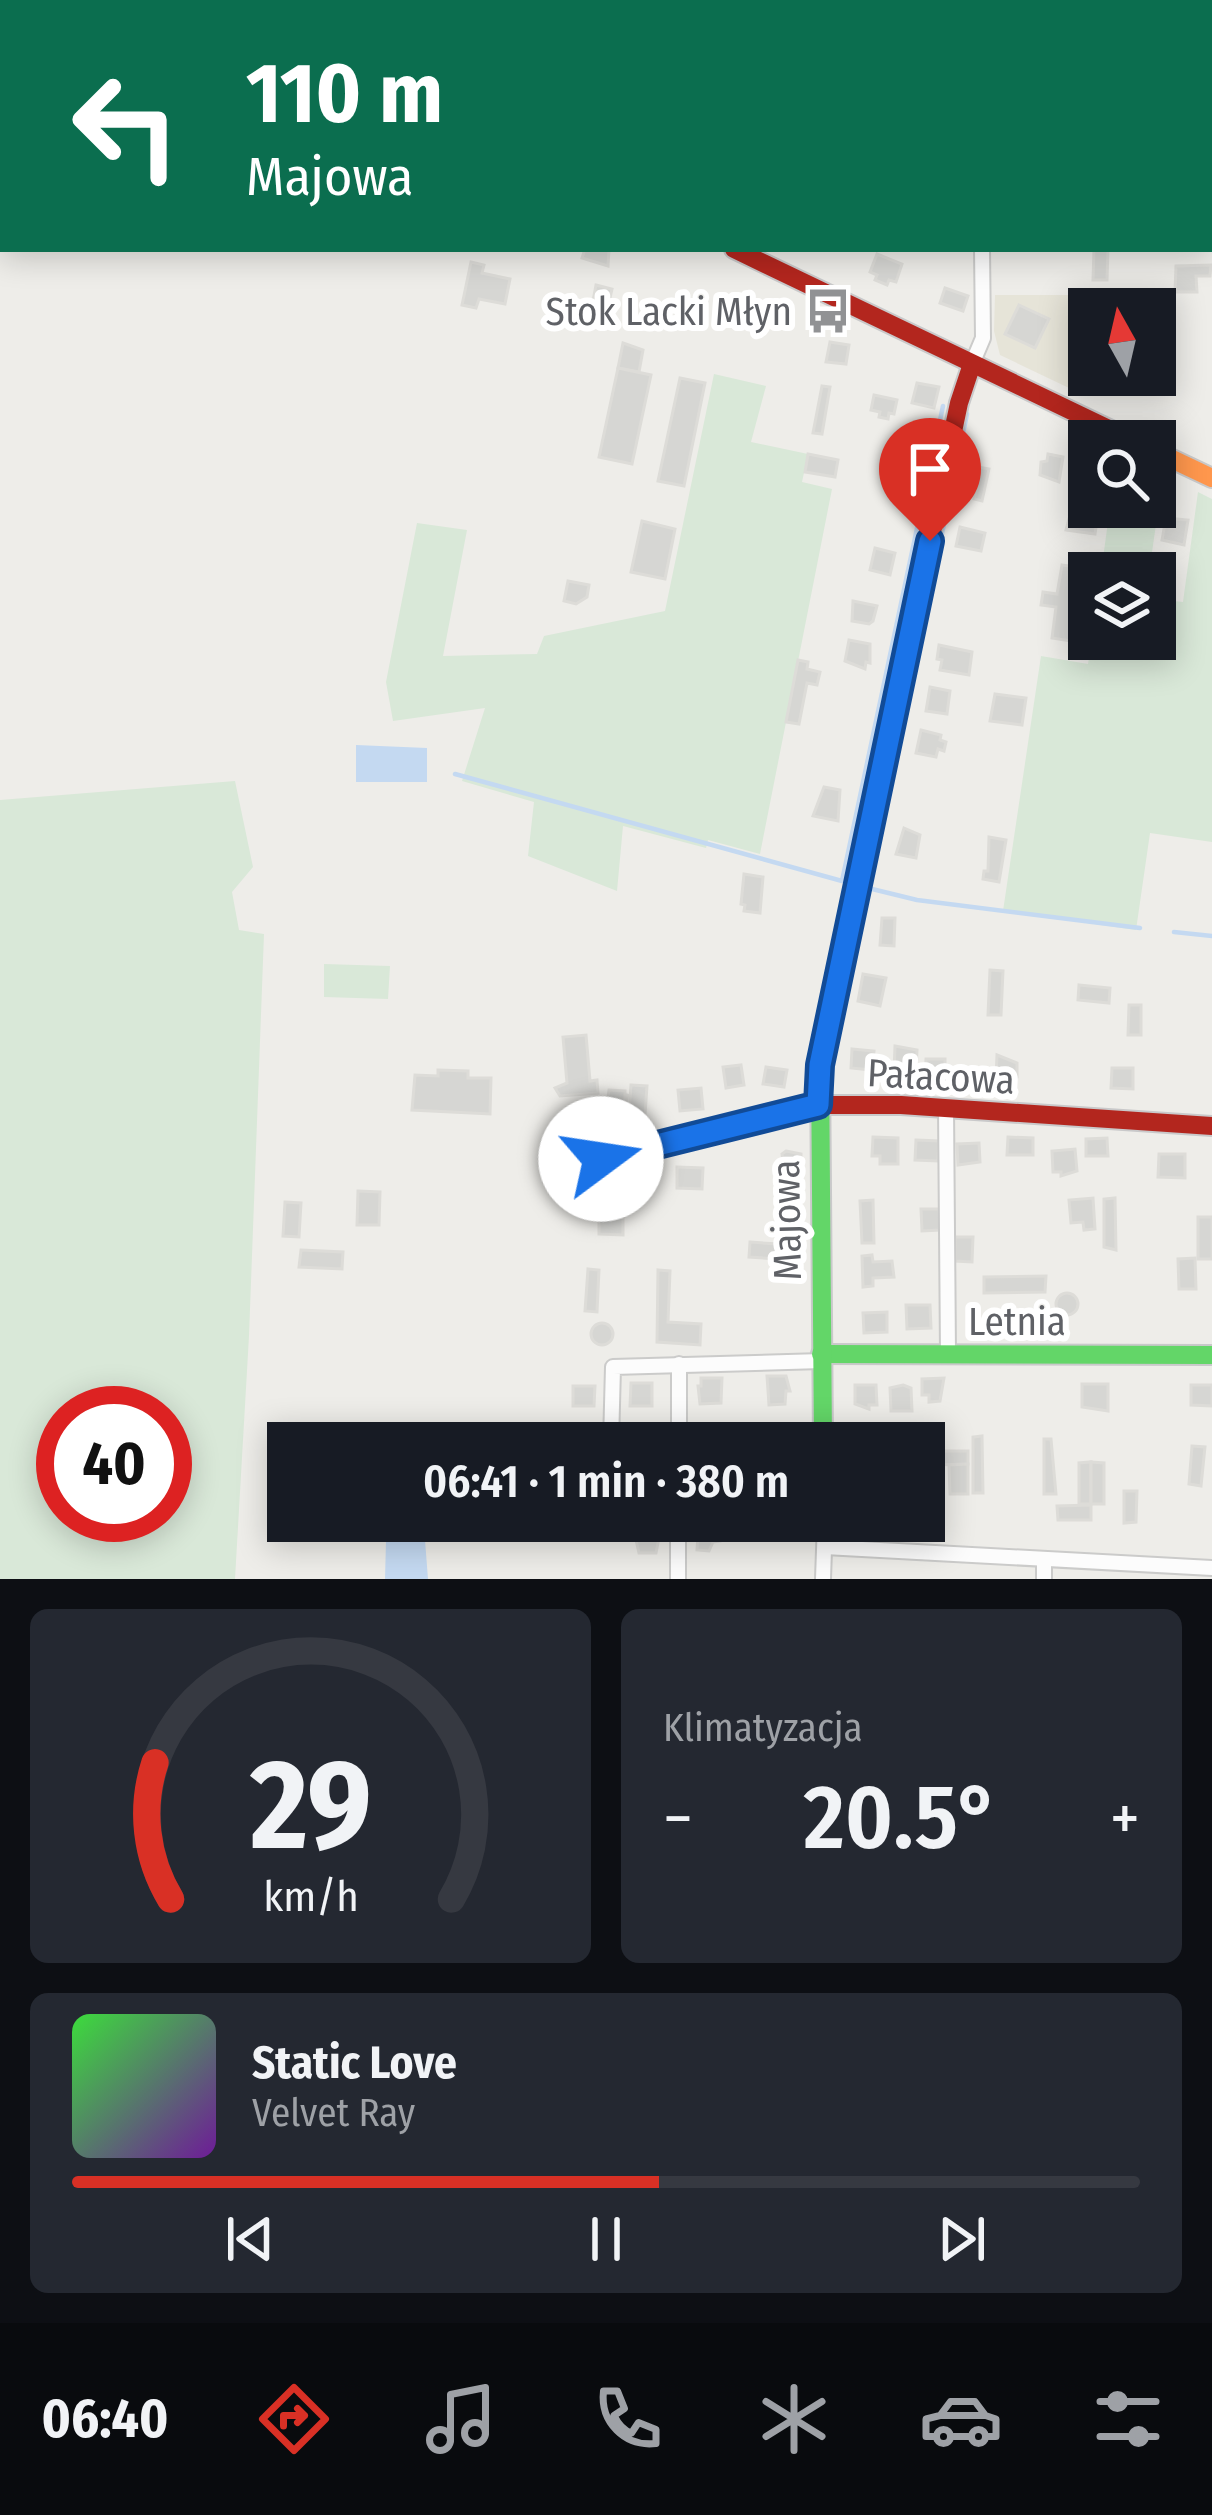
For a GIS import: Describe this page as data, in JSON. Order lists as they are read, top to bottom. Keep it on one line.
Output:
{"streets":{"street":["Pałacowa","Majowa","Letnia"]},"crossings":[["Pałacowa","Majowa"],["Majowa","Letnia"]],"places":{"bus stop":["Stok Lacki Młyn"]},"north":"top","page":{"turn":["110 m","Majowa"],"limit":"40","trip":"06:41 · 1 min · 380 m","tile":"Klimatyzacja","heat":["−","20.5°","+"],"song":["Static Love","Velvet Ray"],"tabs":"06:40","gauge":["29","km/h"]}}
